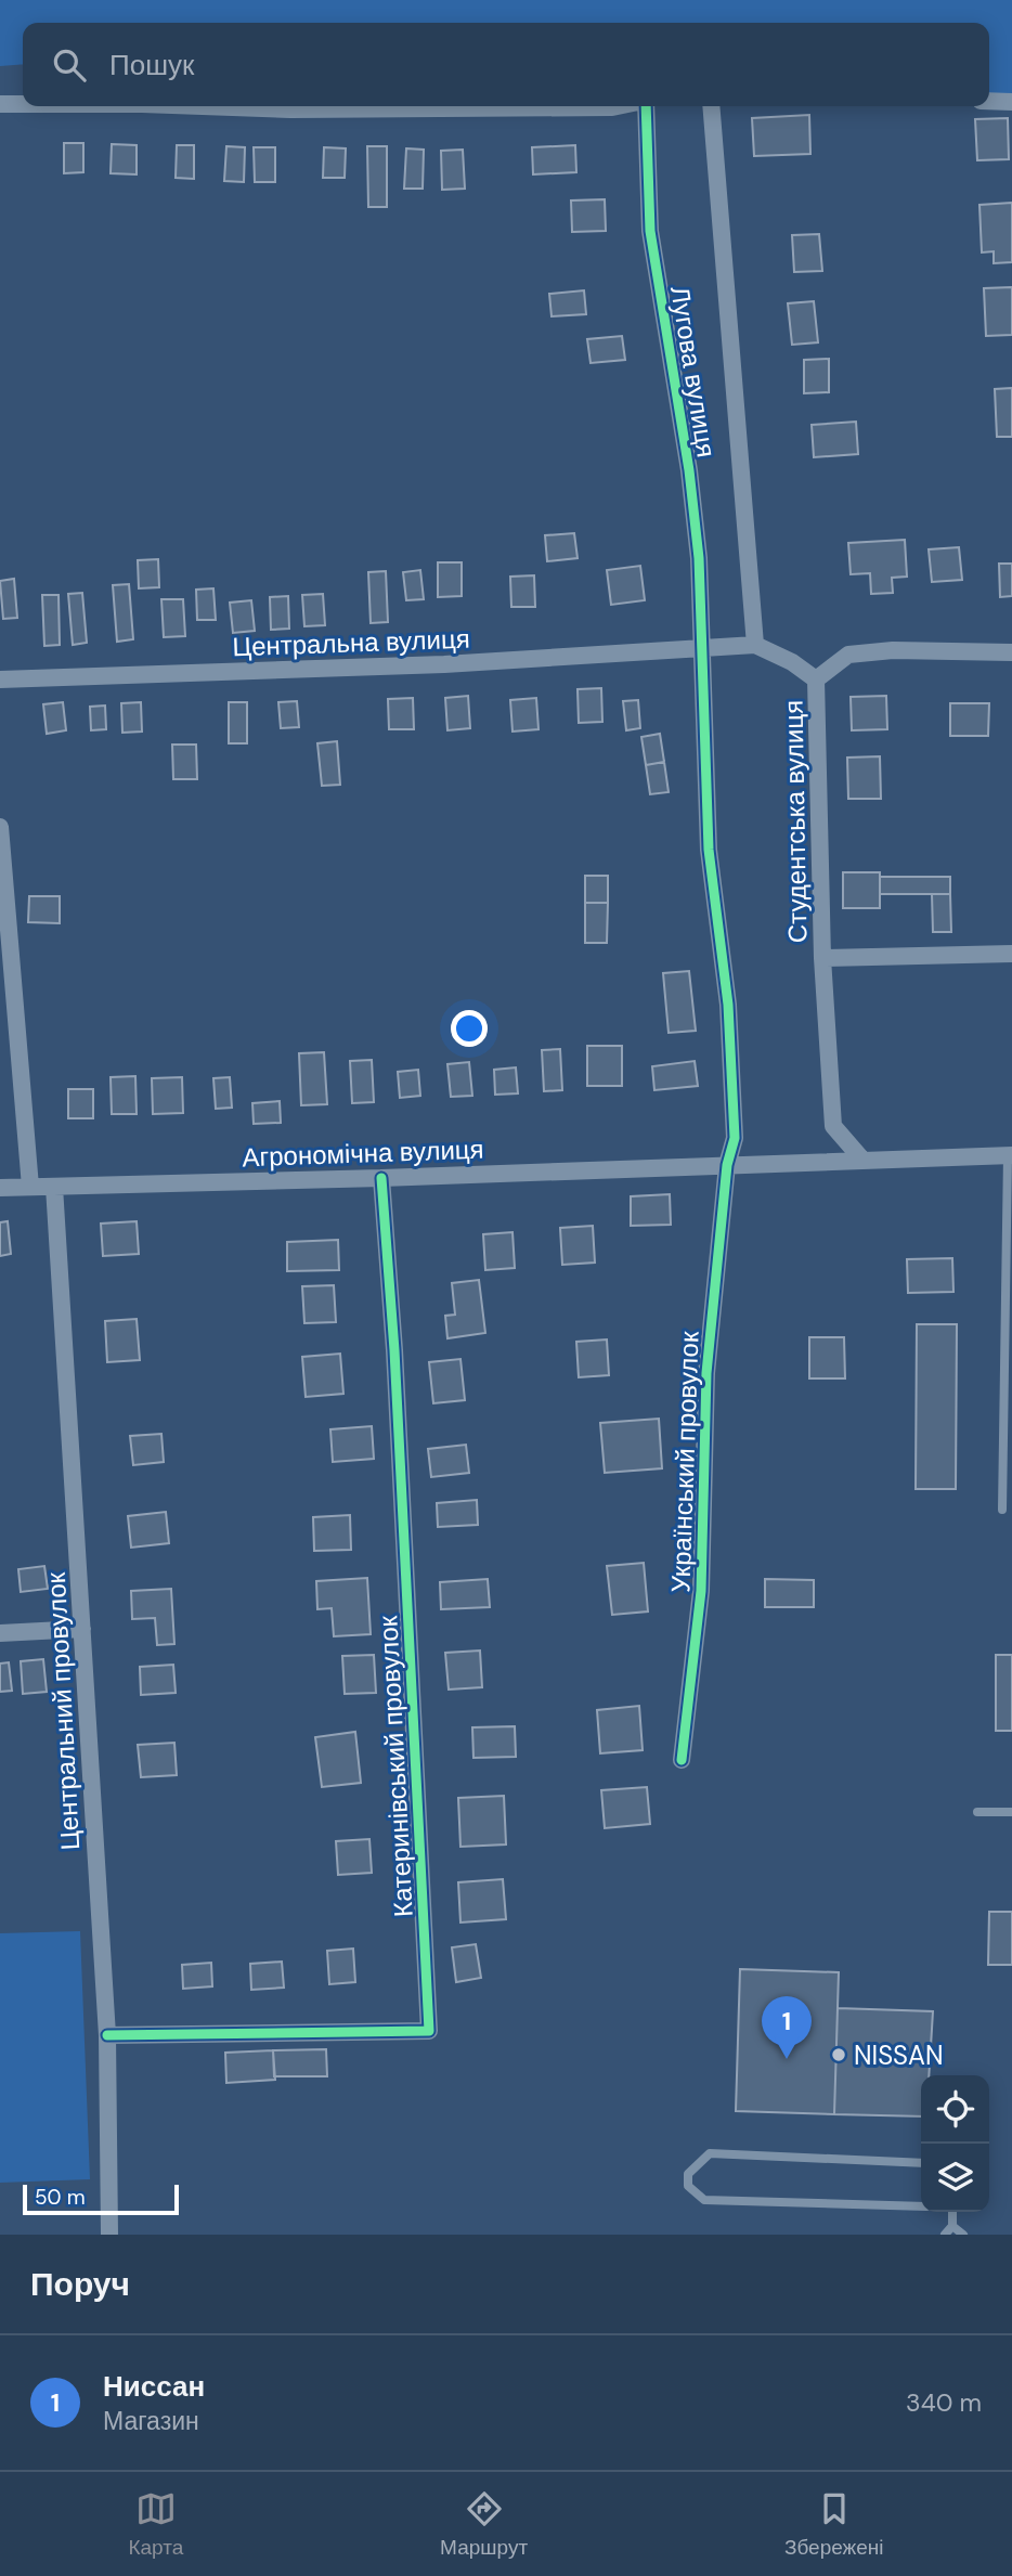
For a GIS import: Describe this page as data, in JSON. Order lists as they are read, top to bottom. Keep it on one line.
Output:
{"streets":{"street":["Лугова вулиця","Центральна вулиця","Студентська вулиця","Агрономічна вулиця","Український провулок","Центральний провулок","Катеринівський провулок"]},"crossings":[["Лугова вулиця","Центральна вулиця"],["Лугова вулиця","Агрономічна вулиця"],["Лугова вулиця","Український провулок"],["Центральна вулиця","Студентська вулиця"],["Студентська вулиця","Агрономічна вулиця"],["Агрономічна вулиця","Український провулок"],["Агрономічна вулиця","Центральний провулок"],["Агрономічна вулиця","Катеринівський провулок"],["Центральний провулок","Катеринівський провулок"]],"places":["NISSAN"],"scale_bar":"50 m","page":{"search":"Пошук","pins":"1","scale":"50 m","heading":"Поруч","list":[{"mark":"1","name":"Ниссан","note":"Магазин","value":"340 m"}],"nav":["Карта","Маршрут","Збережені"]}}
